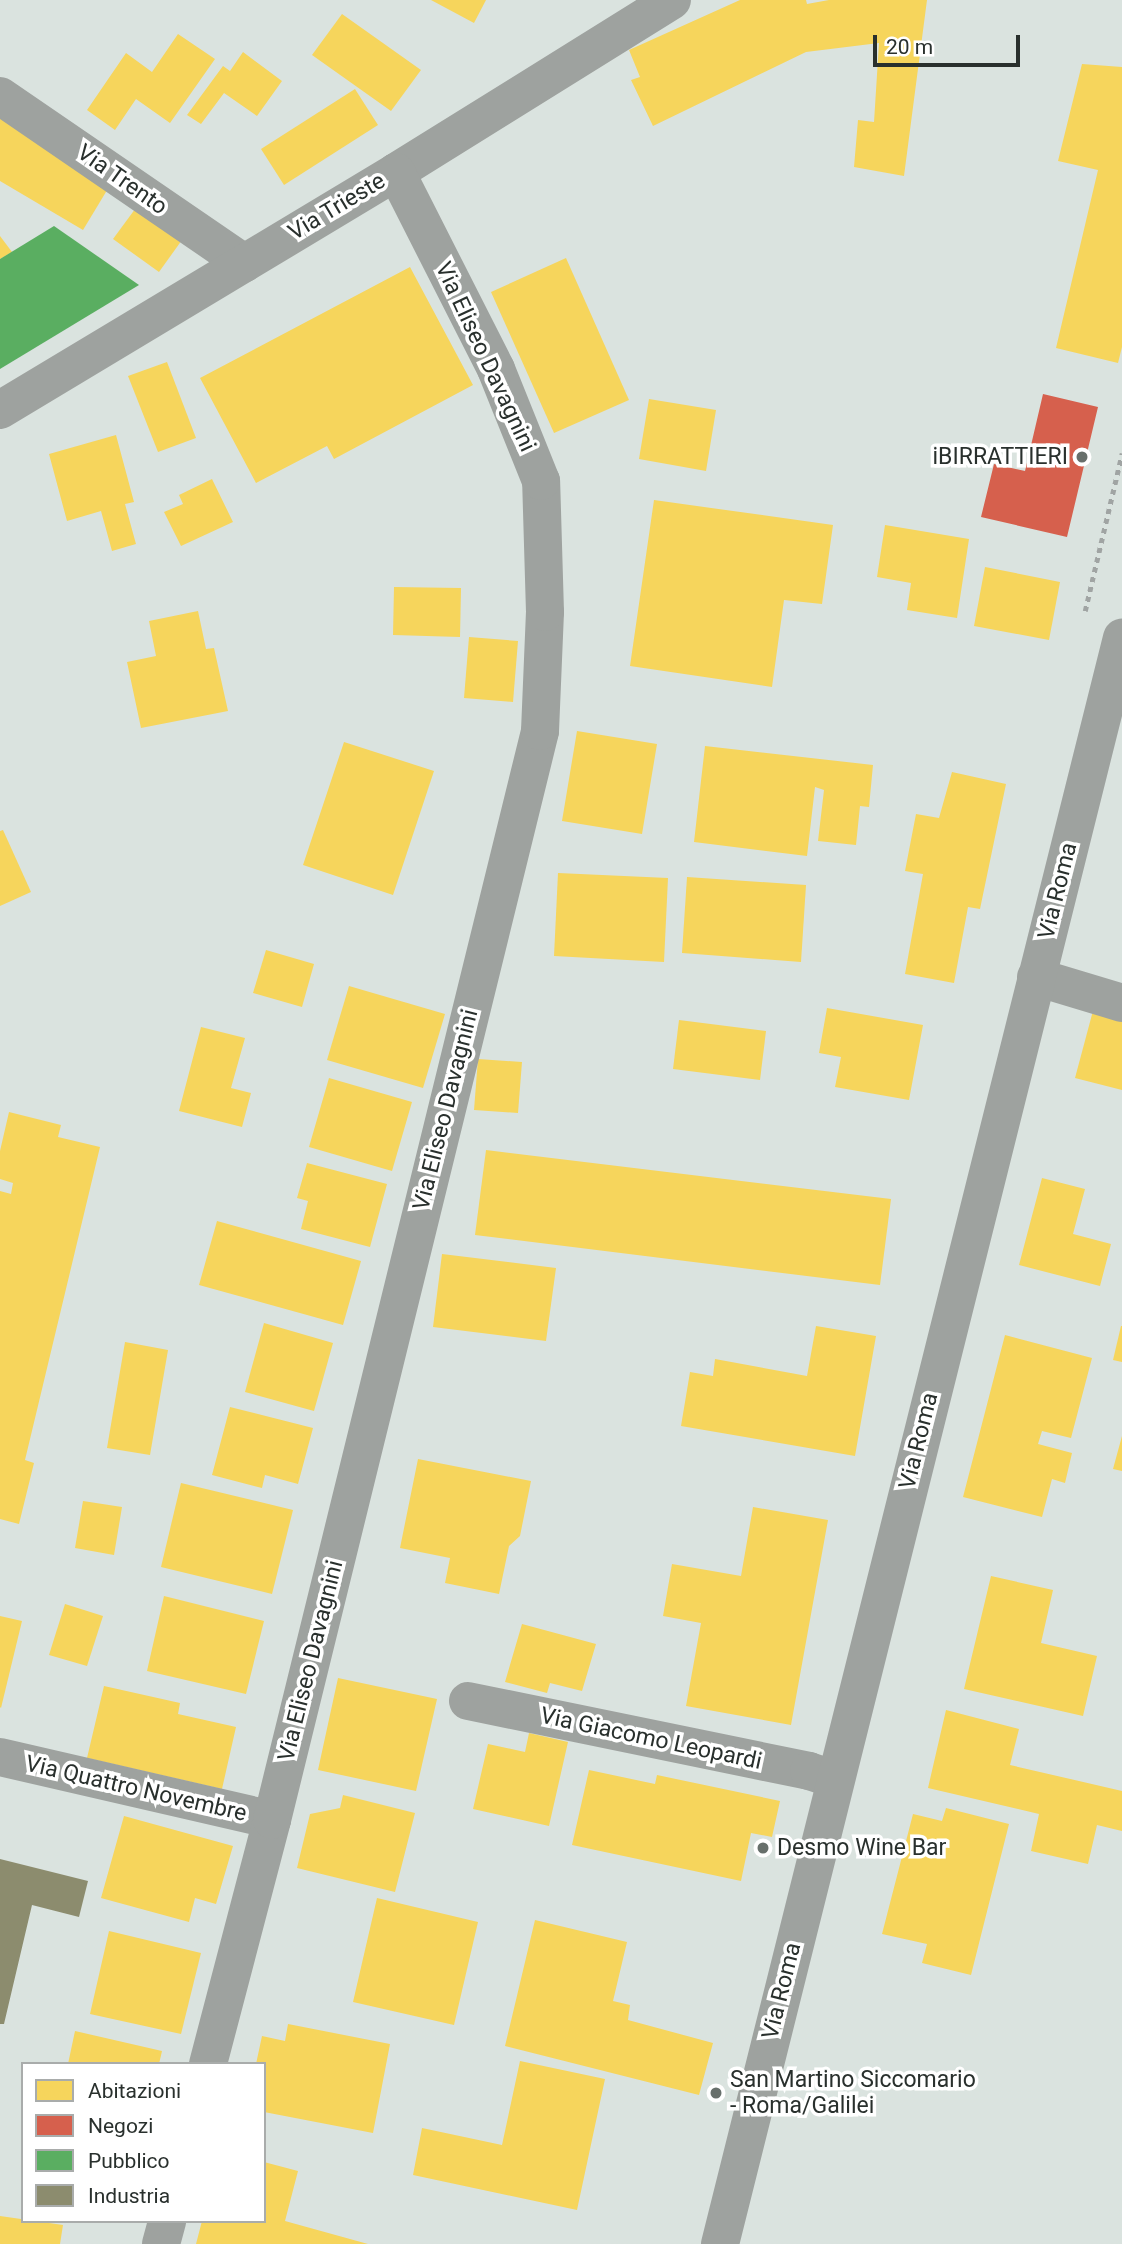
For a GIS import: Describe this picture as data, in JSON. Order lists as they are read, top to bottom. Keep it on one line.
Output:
{"streets":{"street":["Via Trento","Via Trieste","Via Eliseo Davagnini","Via Roma","Via Giacomo Leopardi","Via Quattro Novembre"]},"crossings":[["Via Trento","Via Trieste"],["Via Trieste","Via Eliseo Davagnini"],["Via Eliseo Davagnini","Via Quattro Novembre"],["Via Roma","Via Giacomo Leopardi"]],"places":["iBIRRATTIERI","Desmo Wine Bar","San Martino Siccomario - Roma/Galilei"],"legend":["Abitazioni","Negozi","Pubblico","Industria"],"scale_bar":"20 m"}
